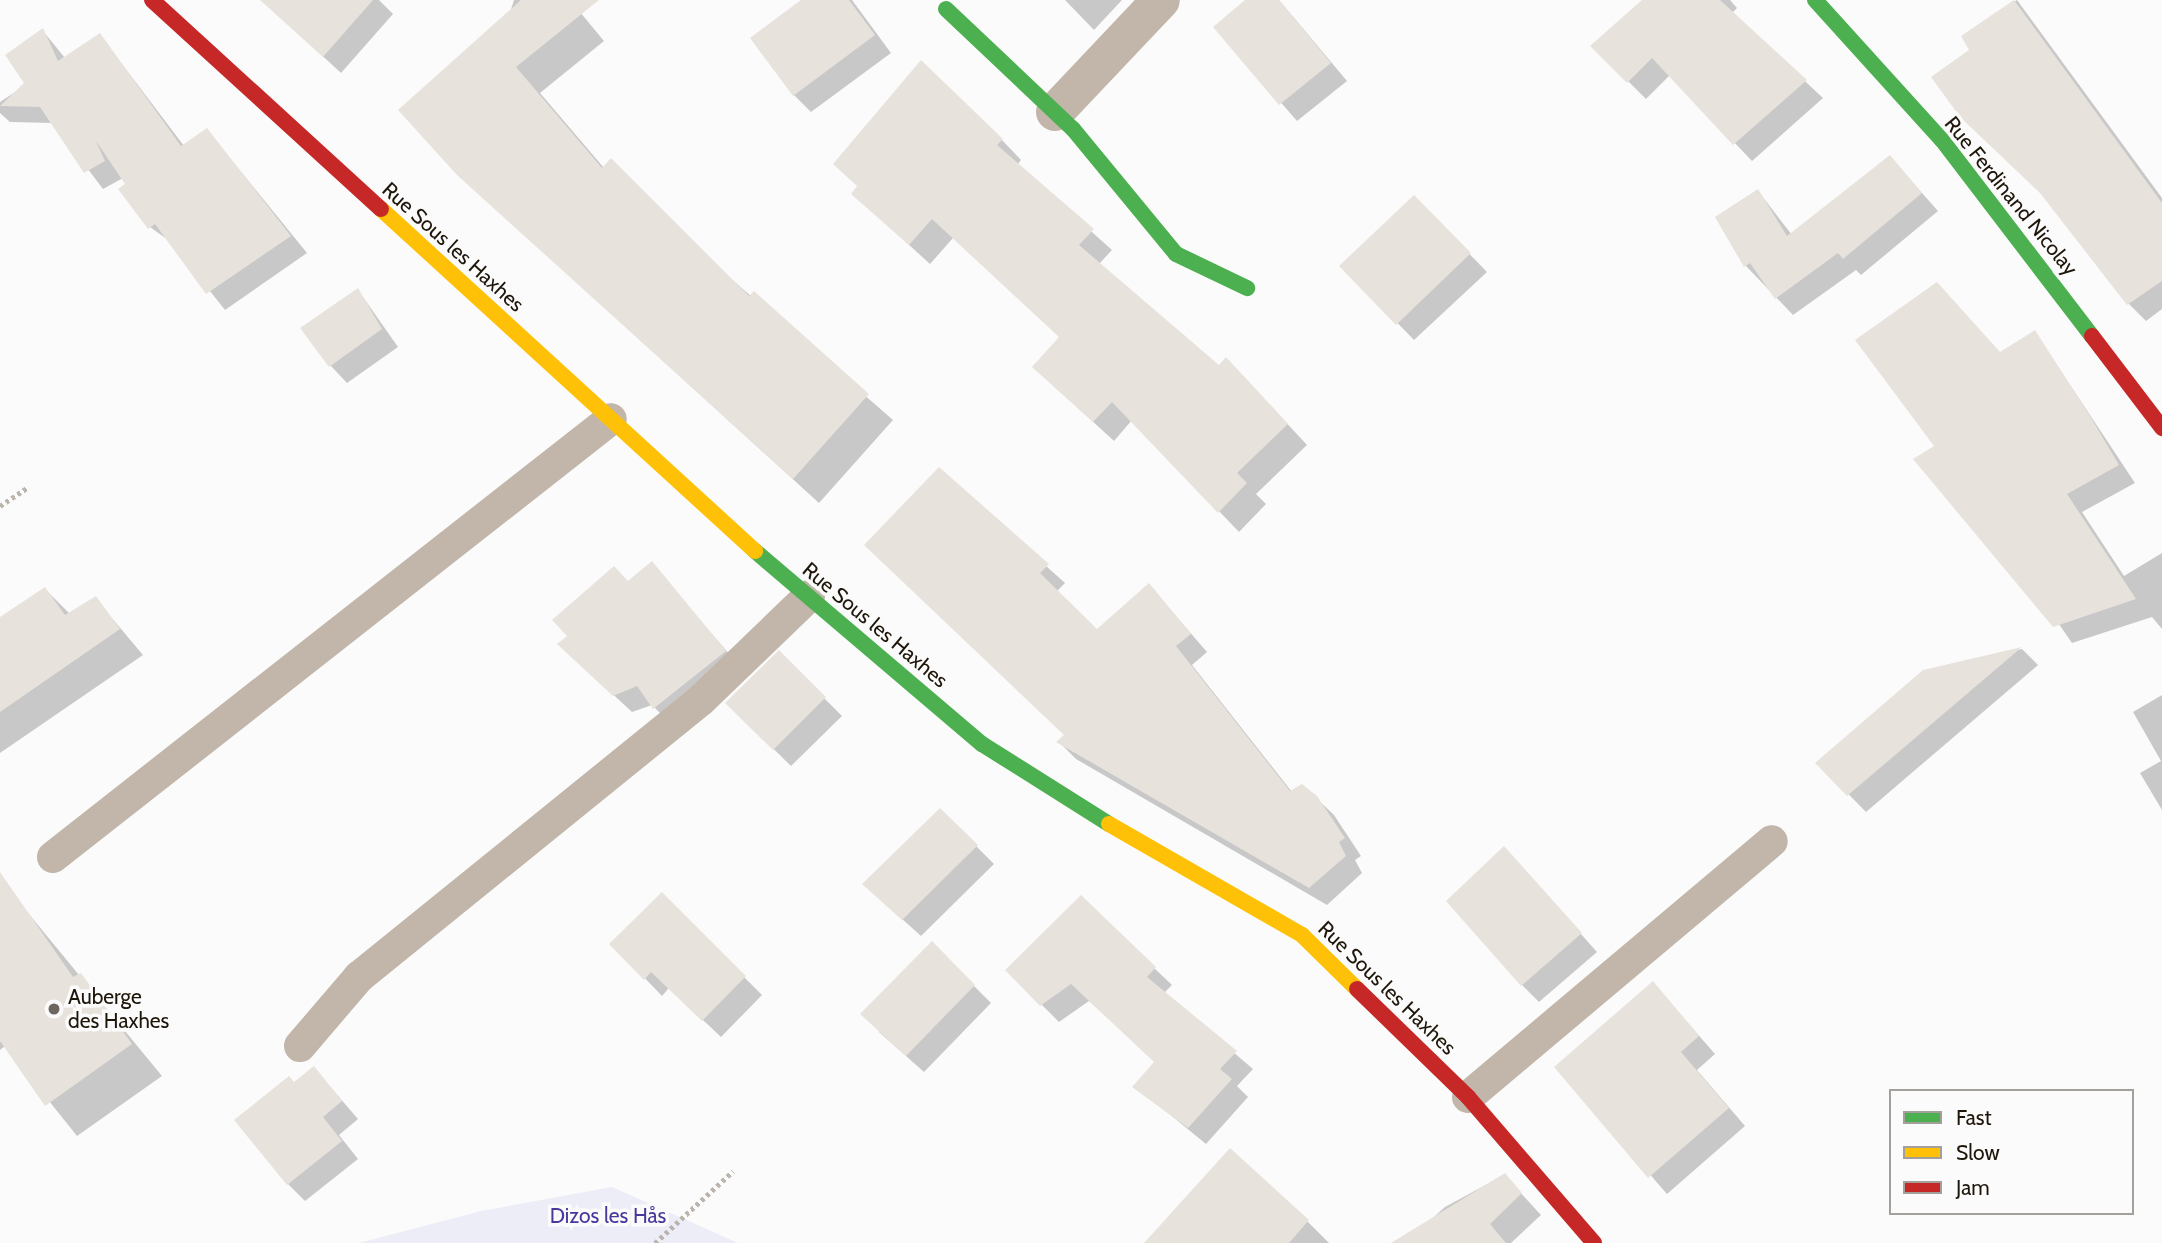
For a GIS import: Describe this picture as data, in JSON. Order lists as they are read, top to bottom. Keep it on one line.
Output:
{"streets":{"street":["Rue Ferdinand Nicolay","Rue Sous les Haxhes"]},"parks":["Dizos les Hås"],"places":["Auberge des Haxhes"],"legend":["Fast","Slow","Jam"]}
